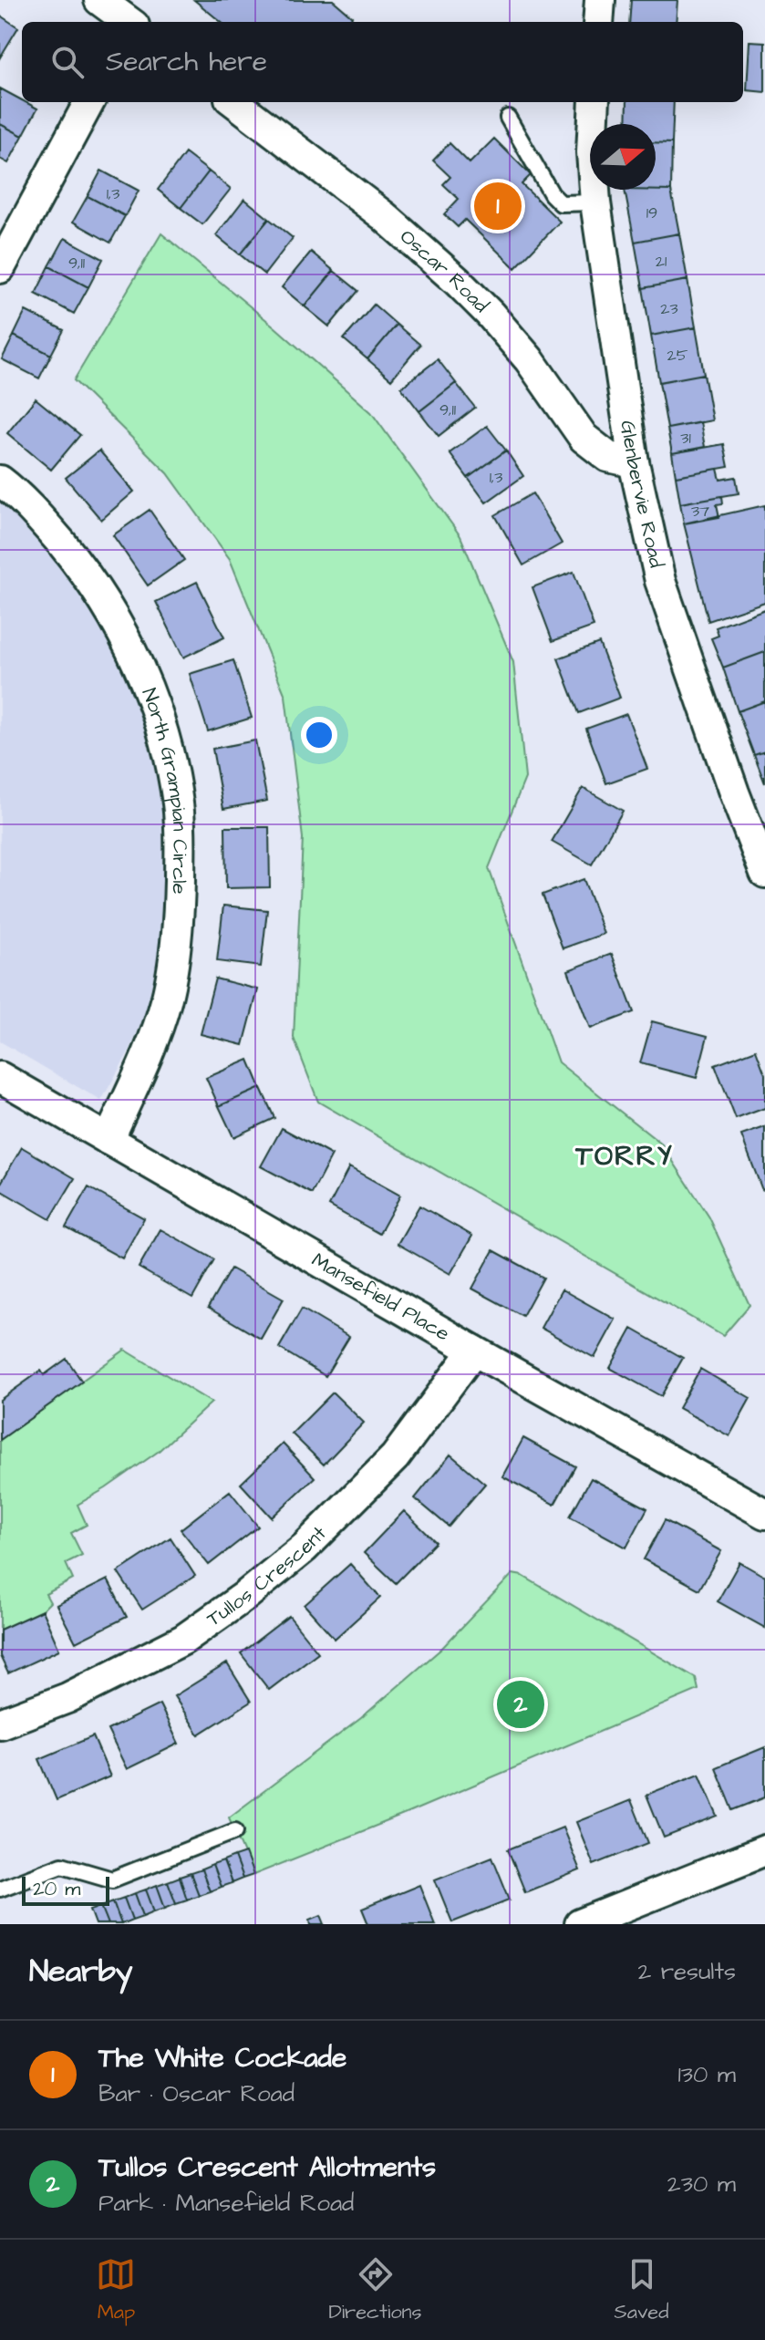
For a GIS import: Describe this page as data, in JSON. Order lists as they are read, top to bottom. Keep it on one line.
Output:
{"streets":{"street":["Oscar Road","Glenbervie Road","North Grampian Circle","Mansefield Place","Tullos Crescent"]},"crossings":[["Oscar Road","Glenbervie Road"],["North Grampian Circle","Mansefield Place"],["Mansefield Place","Tullos Crescent"]],"districts":["TORRY"],"house_numbers":["1,3","19","21","9,11","23","25","9,11","31","1,3","37"],"scale_bar":"20 m","north":"right","page":{"search":"Search here","pins":["1","2"],"scale":"20 m","heading":["Nearby","2 results"],"list":[{"mark":"1","name":"The White Cockade","note":"Bar · Oscar Road","value":"130 m"},{"mark":"2","name":"Tullos Crescent Allotments","note":"Park · Mansefield Road","value":"230 m"}],"nav":["Map","Directions","Saved"]}}
